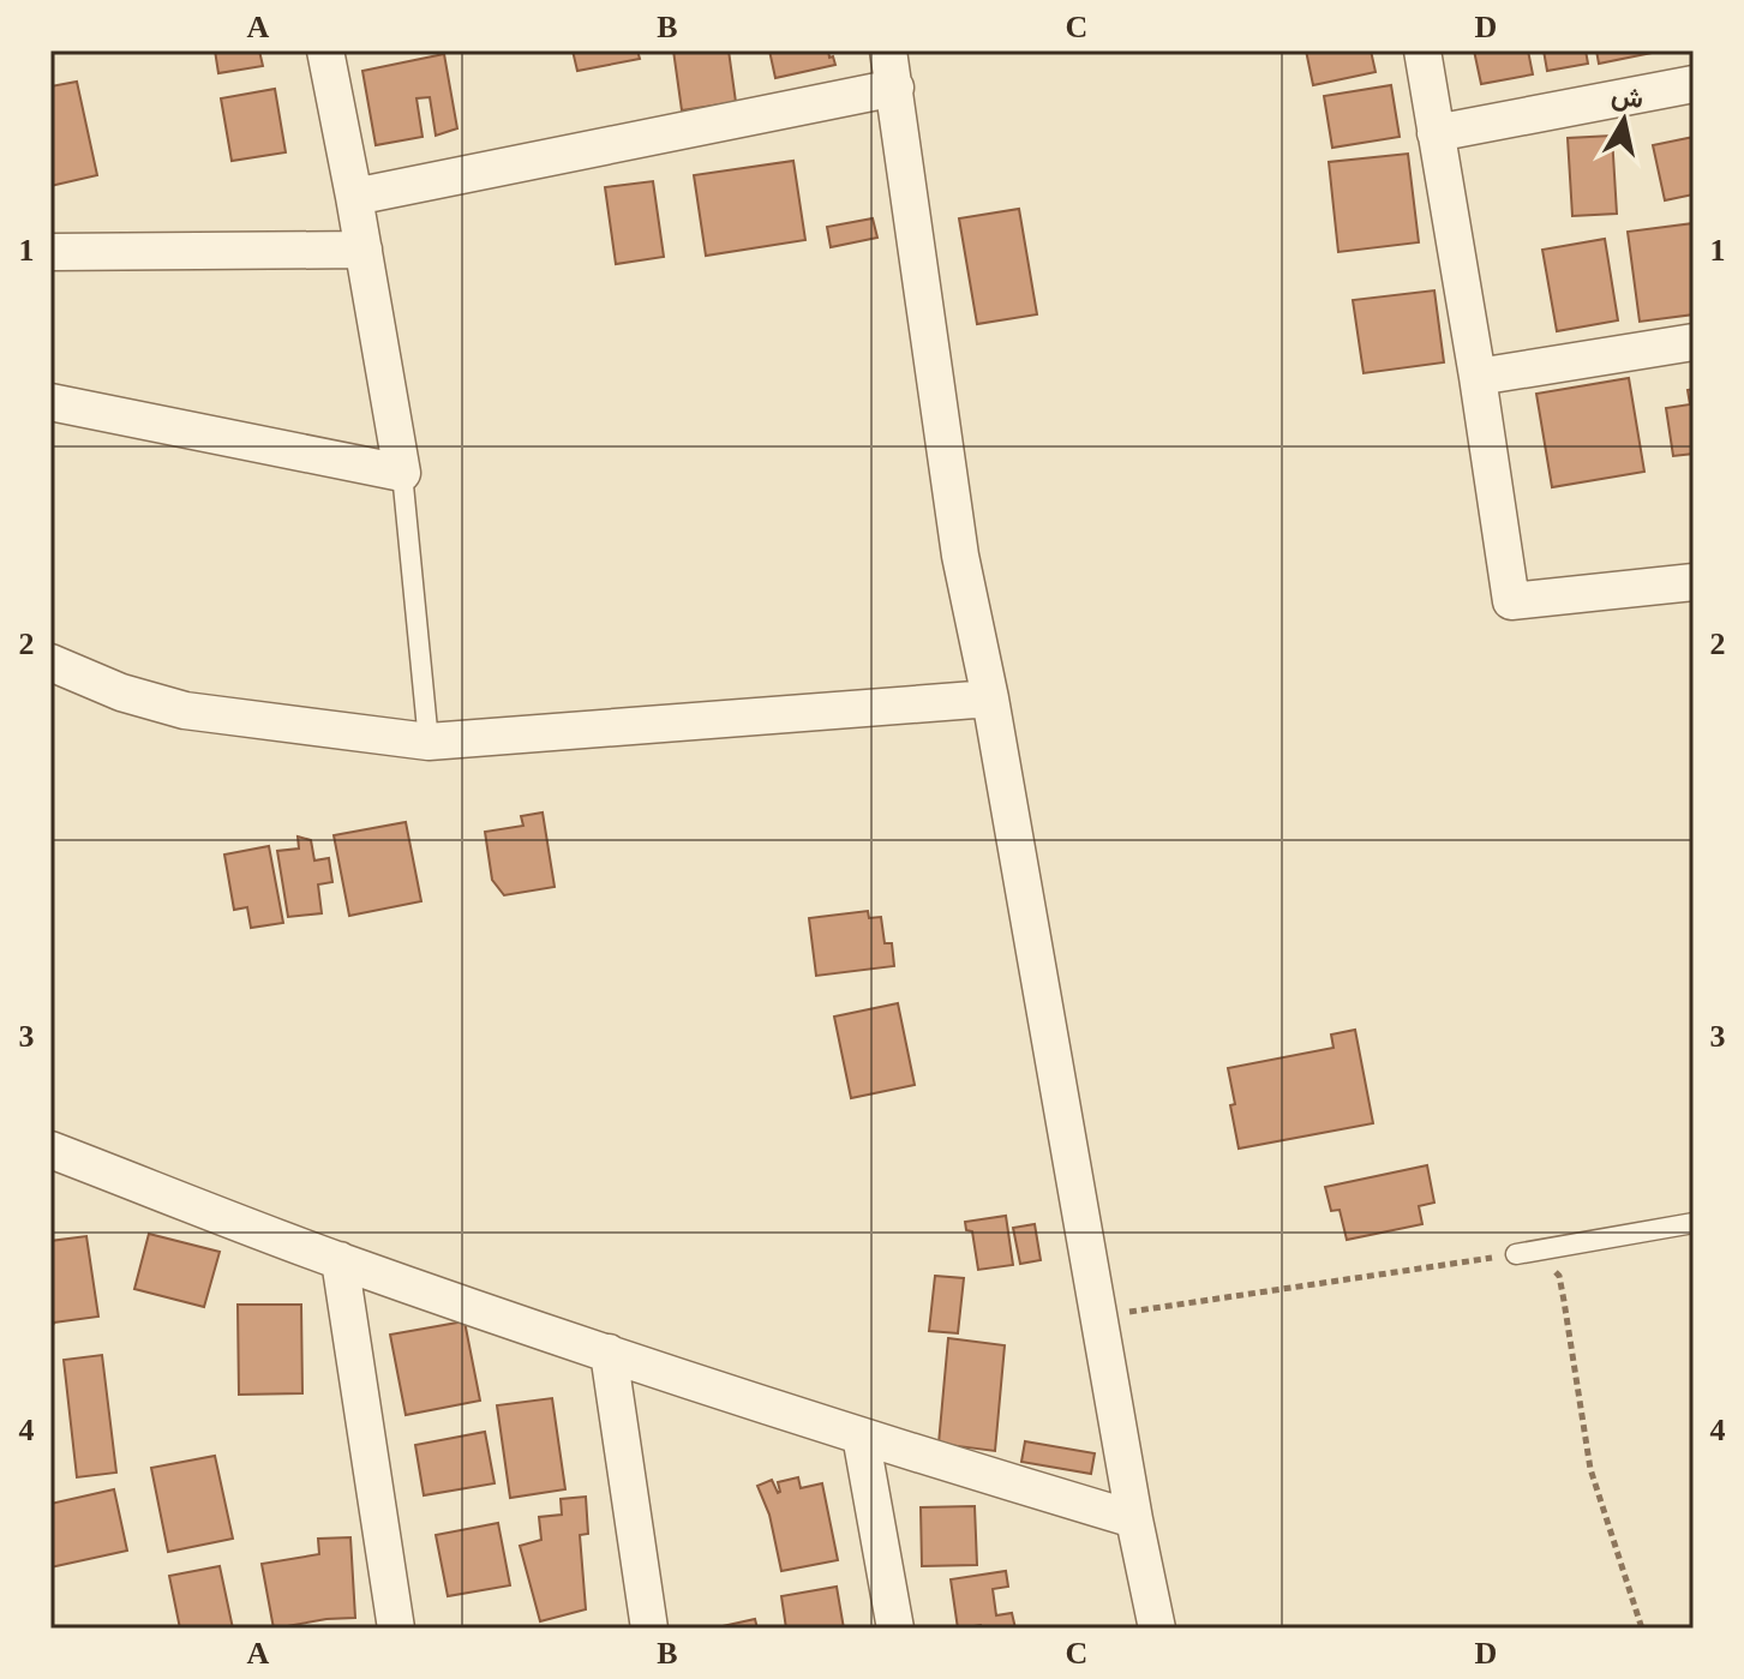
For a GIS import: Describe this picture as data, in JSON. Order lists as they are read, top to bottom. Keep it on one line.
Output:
{"north":"top","grid":{"columns":["A","B","C","D"],"rows":["1","2","3","4"]}}
